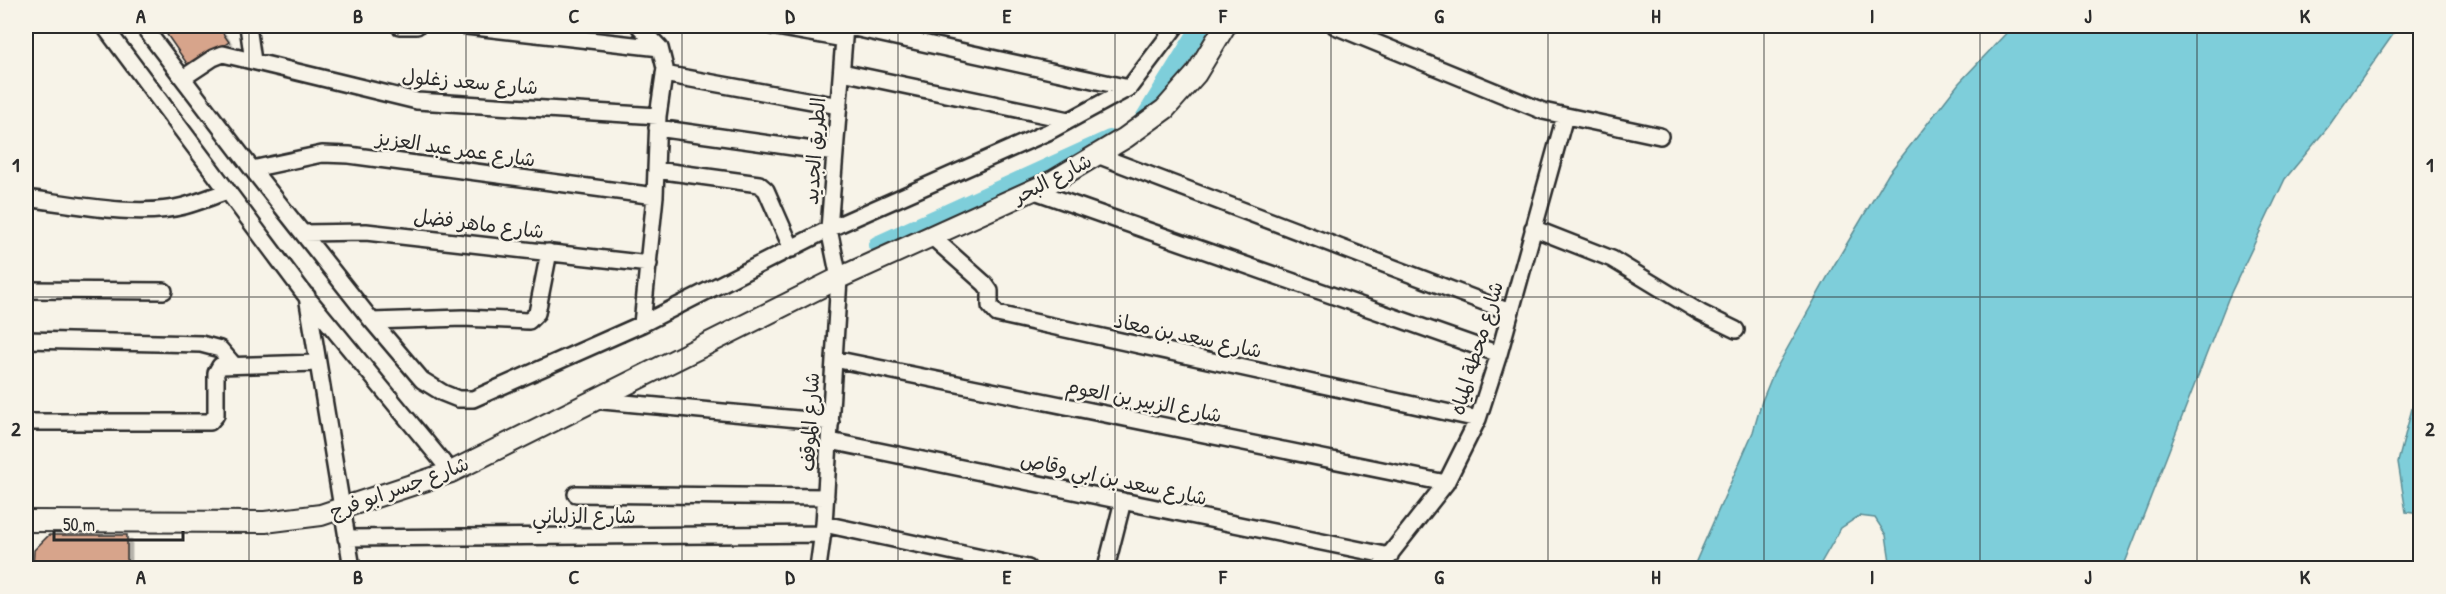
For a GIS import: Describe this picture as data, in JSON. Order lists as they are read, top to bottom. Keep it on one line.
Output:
{"streets":{"street":["شارع سعد زغلول","شارع عمر عبد العزيز","الطريق الجديد","شارع البحر","شارع ماهر فضل","شارع سعد بن معاذ","شارع محطة المياه","شارع الزبير بن العوم","شارع الموقف","شارع سعد بن ابي وقاص","شارع جسر ابو فرج","شارع الزلباني"]},"crossings":[["شارع سعد زغلول","الطريق الجديد"],["الطريق الجديد","شارع البحر"],["الطريق الجديد","شارع الموقف"],["الطريق الجديد","شارع جسر ابو فرج"],["شارع البحر","شارع سعد بن معاذ"],["شارع البحر","شارع الموقف"],["شارع البحر","شارع جسر ابو فرج"],["شارع سعد بن معاذ","شارع محطة المياه"],["شارع محطة المياه","شارع الزبير بن العوم"],["شارع محطة المياه","شارع سعد بن ابي وقاص"],["شارع الزبير بن العوم","شارع الموقف"],["شارع الموقف","شارع سعد بن ابي وقاص"],["شارع الموقف","شارع جسر ابو فرج"],["شارع الموقف","شارع الزلباني"]],"scale_bar":"50 m","grid":{"columns":["A","B","C","D","E","F","G","H","I","J","K"],"rows":["1","2"]}}
